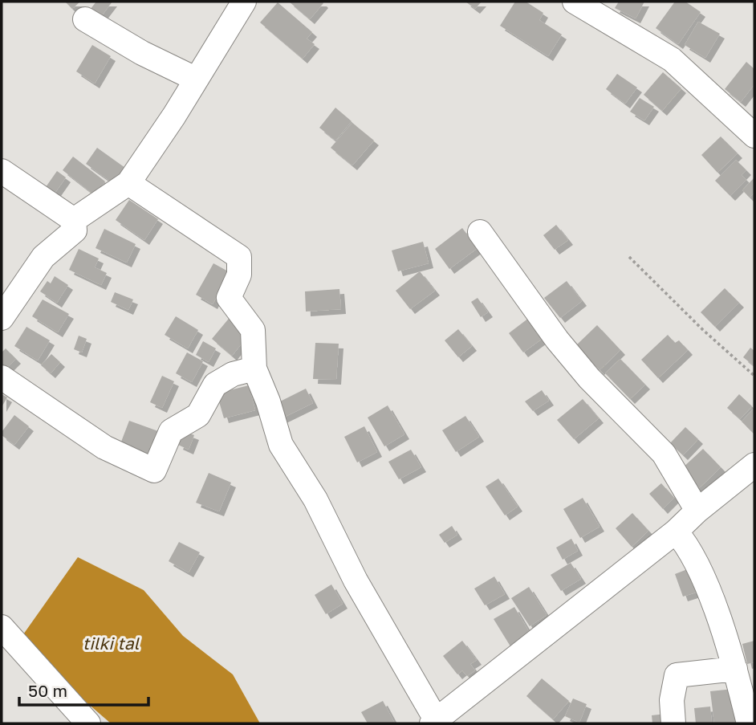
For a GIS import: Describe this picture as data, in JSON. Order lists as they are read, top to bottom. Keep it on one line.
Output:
{"water":["tilki tal"],"scale_bar":"50 m"}
